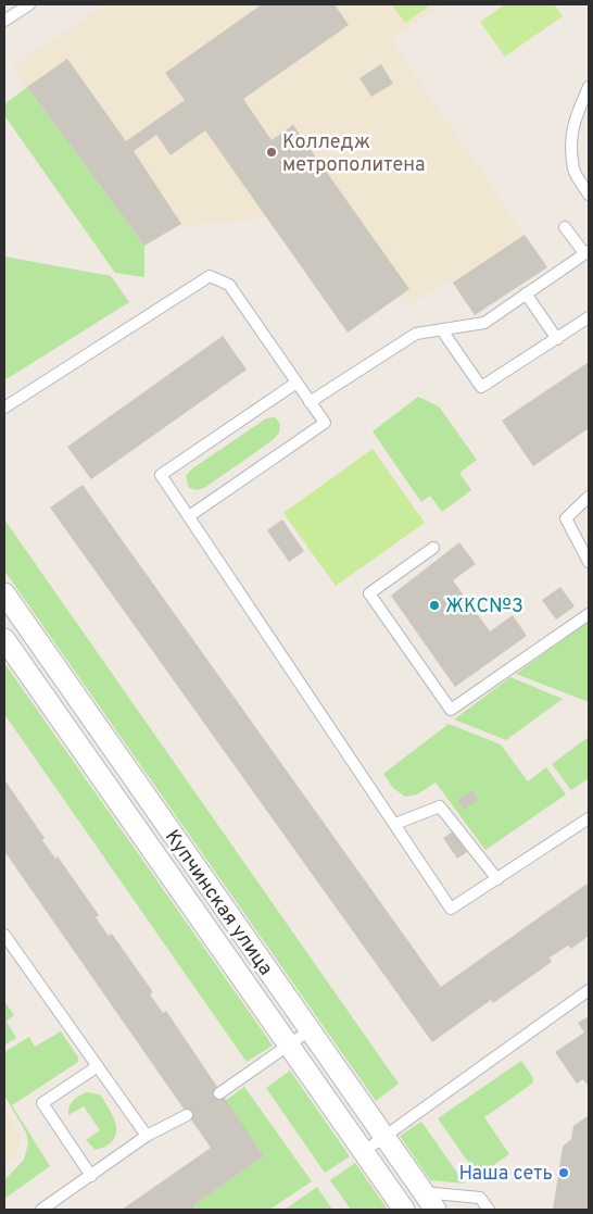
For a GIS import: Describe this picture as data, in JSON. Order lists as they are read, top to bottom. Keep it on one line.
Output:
{"streets":{"street":["Купчинская улица"]},"places":["Колледж метрополитена","ЖКС№3","Наша сеть"]}
